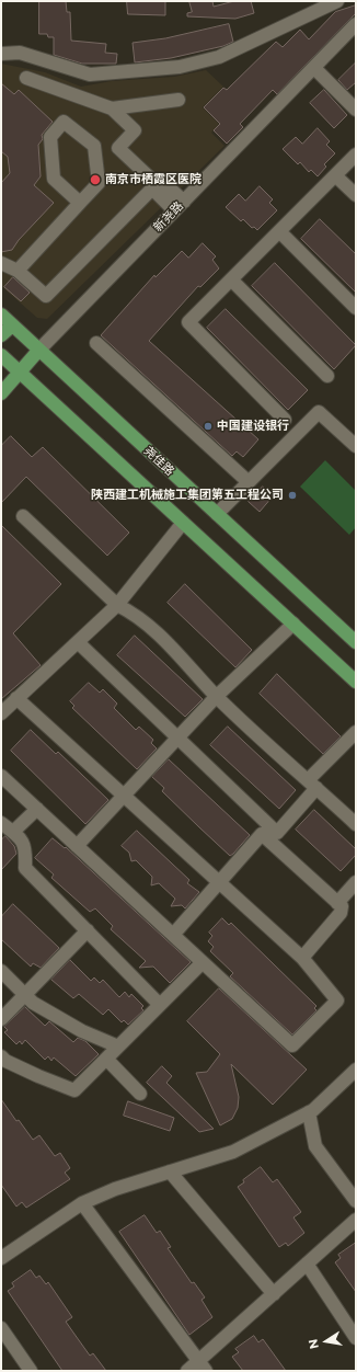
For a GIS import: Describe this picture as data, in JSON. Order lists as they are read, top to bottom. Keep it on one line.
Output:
{"streets":{"main road":["新尧路","尧佳路"]},"crossings":[["新尧路","尧佳路"]],"places":["南京市栖霞区医院","中国建设银行","陕西建工机械施工集团第五工程公司"],"north":"left"}
